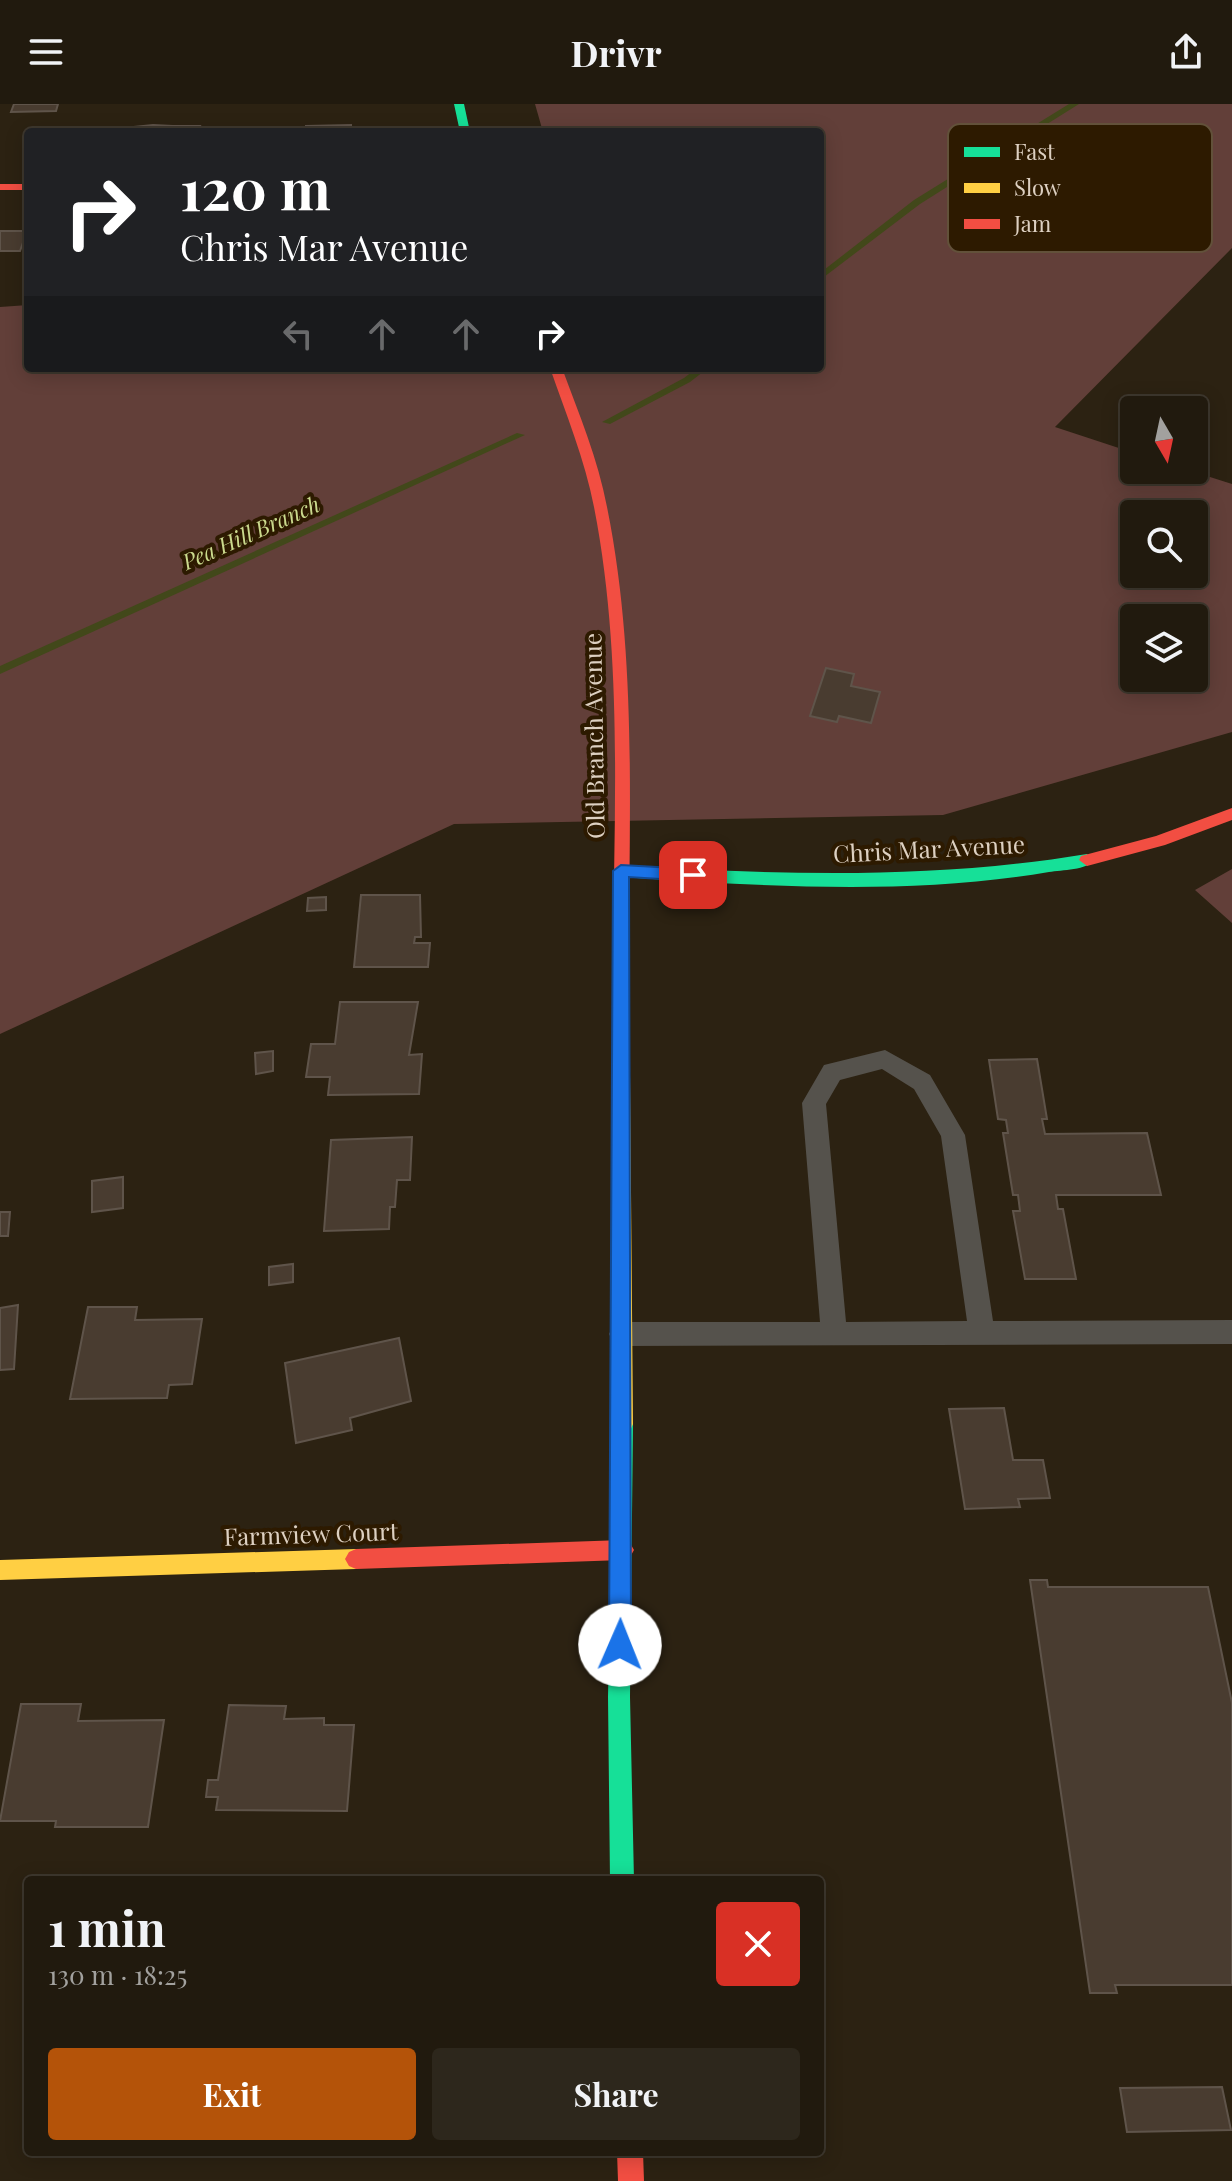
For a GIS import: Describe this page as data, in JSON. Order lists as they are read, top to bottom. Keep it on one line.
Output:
{"streets":{"main road":["Old Branch Avenue","Chris Mar Avenue","Farmview Court"]},"crossings":[["Old Branch Avenue","Chris Mar Avenue"],["Old Branch Avenue","Farmview Court"]],"water":["Pea Hill Branch"],"legend":["Fast","Slow","Jam"],"north":"bottom","page":{"header":"Drivr","turn":["120 m","Chris Mar Avenue"],"heading":["1 min","130 m · 18:25"],"buttons":["Exit","Share"]}}
